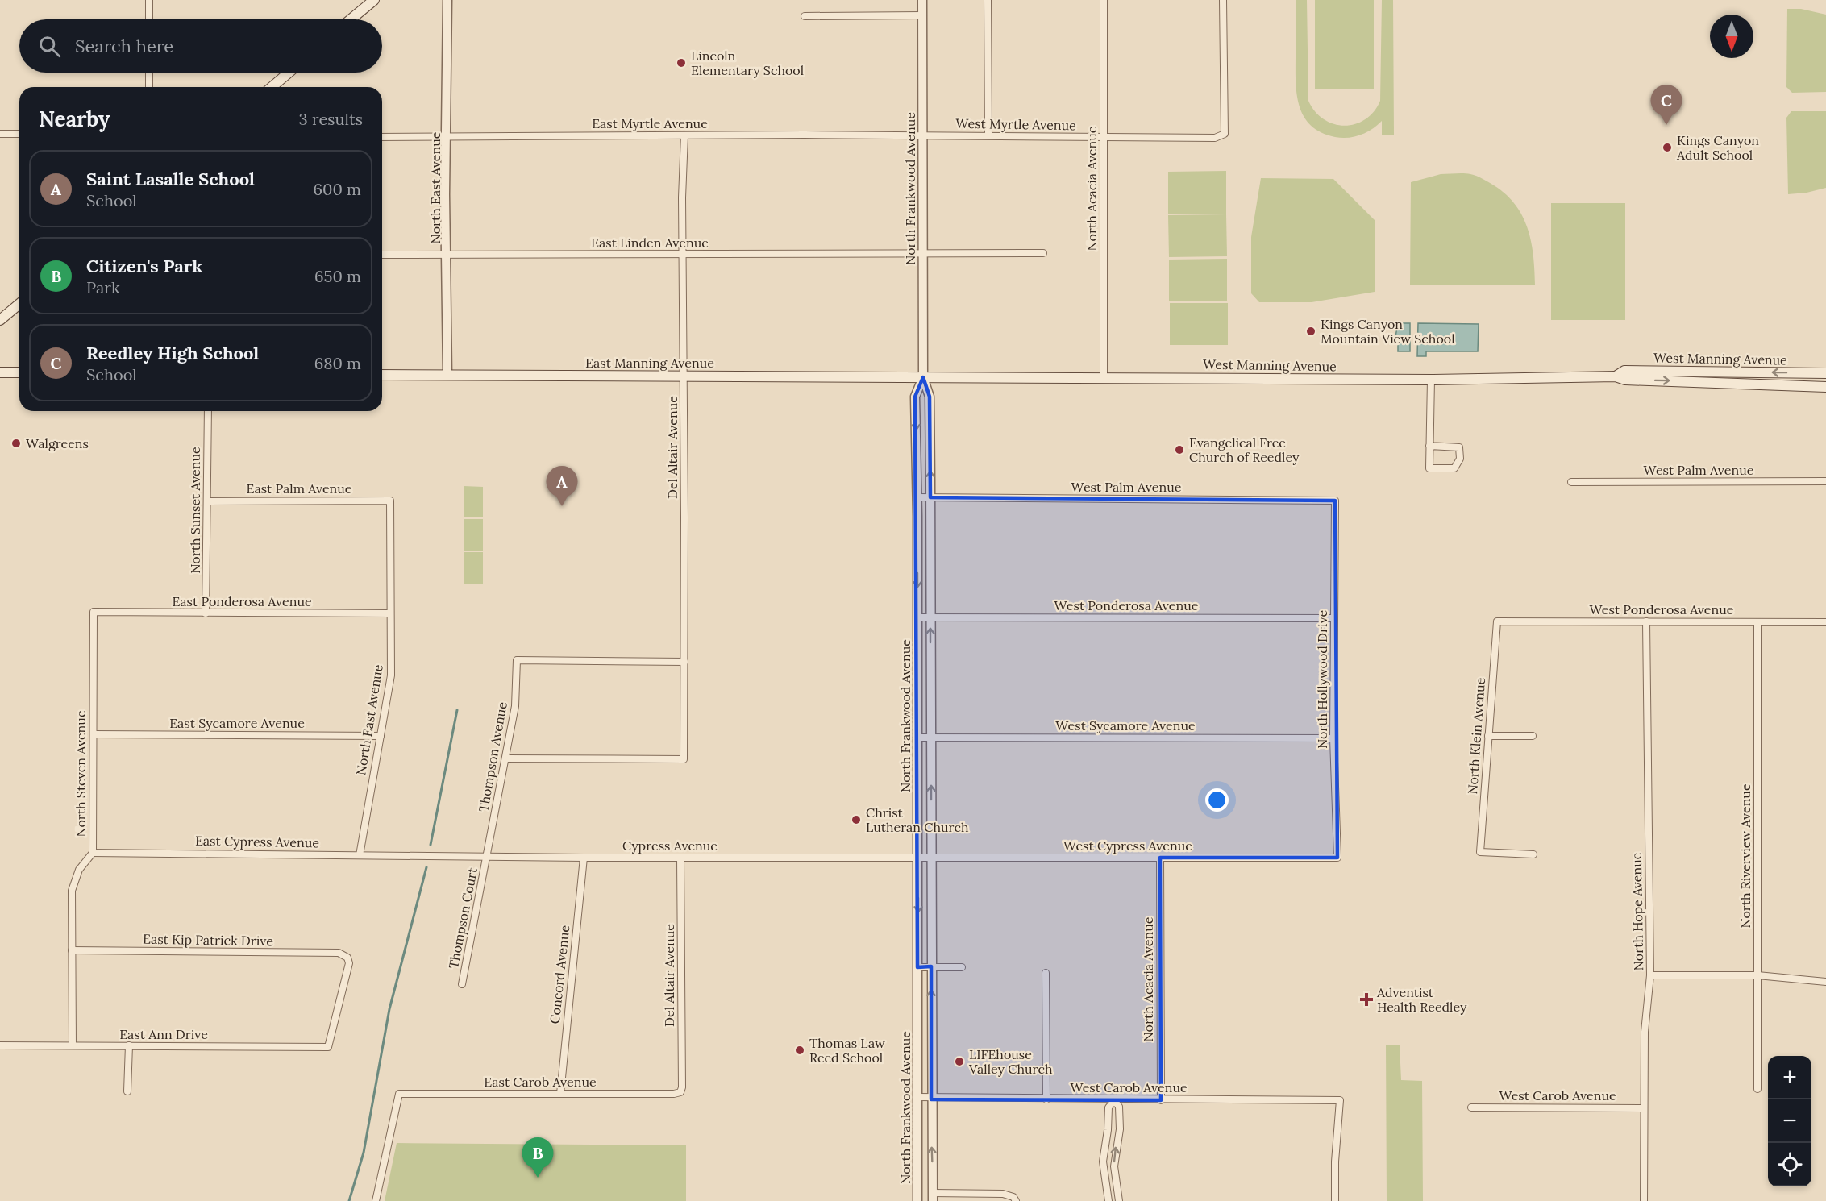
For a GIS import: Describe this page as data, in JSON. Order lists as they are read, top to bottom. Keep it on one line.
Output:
{"streets":{"main road":["West Manning Avenue","East Manning Avenue"],"street":["East Myrtle Avenue","West Myrtle Avenue","North East Avenue","North Frankwood Avenue","North Acacia Avenue","East Linden Avenue","Del Altair Avenue","West Palm Avenue","East Palm Avenue","North Sunset Avenue","East Ponderosa Avenue","West Ponderosa Avenue","North Hollywood Drive","East Sycamore Avenue","West Sycamore Avenue","North Klein Avenue","Thompson Avenue","North Steven Avenue","East Cypress Avenue","Cypress Avenue","West Cypress Avenue","North Riverview Avenue","North Hope Avenue","Thompson Court","East Kip Patrick Drive","Concord Avenue","East Ann Drive","East Carob Avenue","West Carob Avenue"]},"crossings":[["East Myrtle Avenue","West Myrtle Avenue"],["East Myrtle Avenue","North East Avenue"],["East Myrtle Avenue","North Frankwood Avenue"],["East Myrtle Avenue","Del Altair Avenue"],["West Myrtle Avenue","North Frankwood Avenue"],["West Myrtle Avenue","North Acacia Avenue"],["North East Avenue","East Linden Avenue"],["North East Avenue","East Manning Avenue"],["North East Avenue","East Palm Avenue"],["North East Avenue","East Ponderosa Avenue"],["North East Avenue","East Sycamore Avenue"],["North East Avenue","East Cypress Avenue"],["North Frankwood Avenue","East Linden Avenue"],["North Frankwood Avenue","West Manning Avenue"],["North Frankwood Avenue","East Manning Avenue"],["North Frankwood Avenue","West Palm Avenue"],["North Frankwood Avenue","West Ponderosa Avenue"],["North Frankwood Avenue","West Sycamore Avenue"],["North Frankwood Avenue","Cypress Avenue"],["North Frankwood Avenue","West Cypress Avenue"],["North Frankwood Avenue","West Carob Avenue"],["North Acacia Avenue","West Manning Avenue"],["North Acacia Avenue","West Cypress Avenue"],["North Acacia Avenue","West Carob Avenue"],["East Linden Avenue","Del Altair Avenue"],["West Manning Avenue","East Manning Avenue"],["East Manning Avenue","Del Altair Avenue"],["Del Altair Avenue","Thompson Avenue"],["Del Altair Avenue","Cypress Avenue"],["Del Altair Avenue","East Carob Avenue"],["West Palm Avenue","North Hollywood Drive"],["East Palm Avenue","North Sunset Avenue"],["North Sunset Avenue","East Ponderosa Avenue"],["East Ponderosa Avenue","North Steven Avenue"],["West Ponderosa Avenue","North Hollywood Drive"],["West Ponderosa Avenue","North Klein Avenue"],["West Ponderosa Avenue","North Riverview Avenue"],["West Ponderosa Avenue","North Hope Avenue"],["North Hollywood Drive","West Sycamore Avenue"],["North Hollywood Drive","West Cypress Avenue"],["East Sycamore Avenue","North Steven Avenue"],["Thompson Avenue","Cypress Avenue"],["Thompson Avenue","Thompson Court"],["North Steven Avenue","East Cypress Avenue"],["North Steven Avenue","East Kip Patrick Drive"],["North Steven Avenue","East Ann Drive"],["East Cypress Avenue","Cypress Avenue"],["Cypress Avenue","West Cypress Avenue"],["Cypress Avenue","Thompson Court"],["Cypress Avenue","Concord Avenue"],["North Hope Avenue","West Carob Avenue"],["East Kip Patrick Drive","East Ann Drive"],["Concord Avenue","East Carob Avenue"]],"places":{"other":["Lincoln Elementary School","Kings Canyon Adult School","Kings Canyon Mountain View School","Walgreens","Evangelical Free Church of Reedley","Christ Lutheran Church","Thomas Law Reed School","LIFEhouse Valley Church"],"health":["Adventist Health Reedley"]},"north":"bottom","page":{"search":"Search here","pins":["C","A","B"],"heading":["Nearby","3 results"],"list":[{"mark":"A","name":"Saint Lasalle School","note":"School","value":"600 m"},{"mark":"B","name":"Citizen's Park","note":"Park","value":"650 m"},{"mark":"C","name":"Reedley High School","note":"School","value":"680 m"}],"map_buttons":["+","−"]}}
